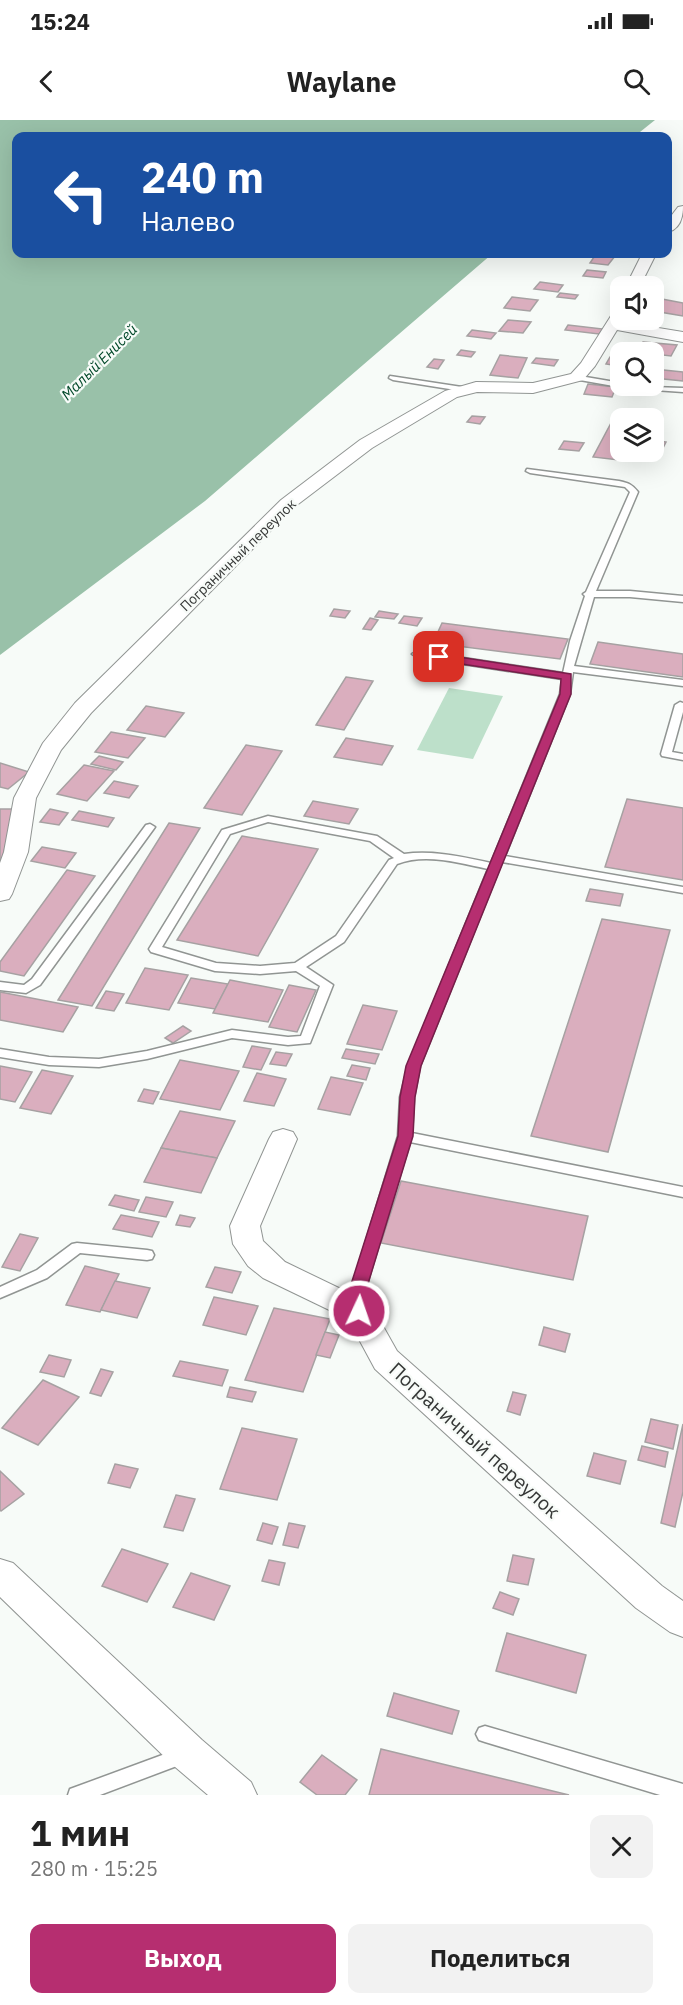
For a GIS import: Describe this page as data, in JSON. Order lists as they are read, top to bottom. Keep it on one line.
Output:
{"streets":{"street":["Пограничный переулок"]},"water":["Малый Енисей"],"page":{"status":"15:24","header":"Waylane","turn":["240 m","Налево"],"heading":["1 мин","280 m · 15:25"],"buttons":["Выход","Поделиться"]}}
